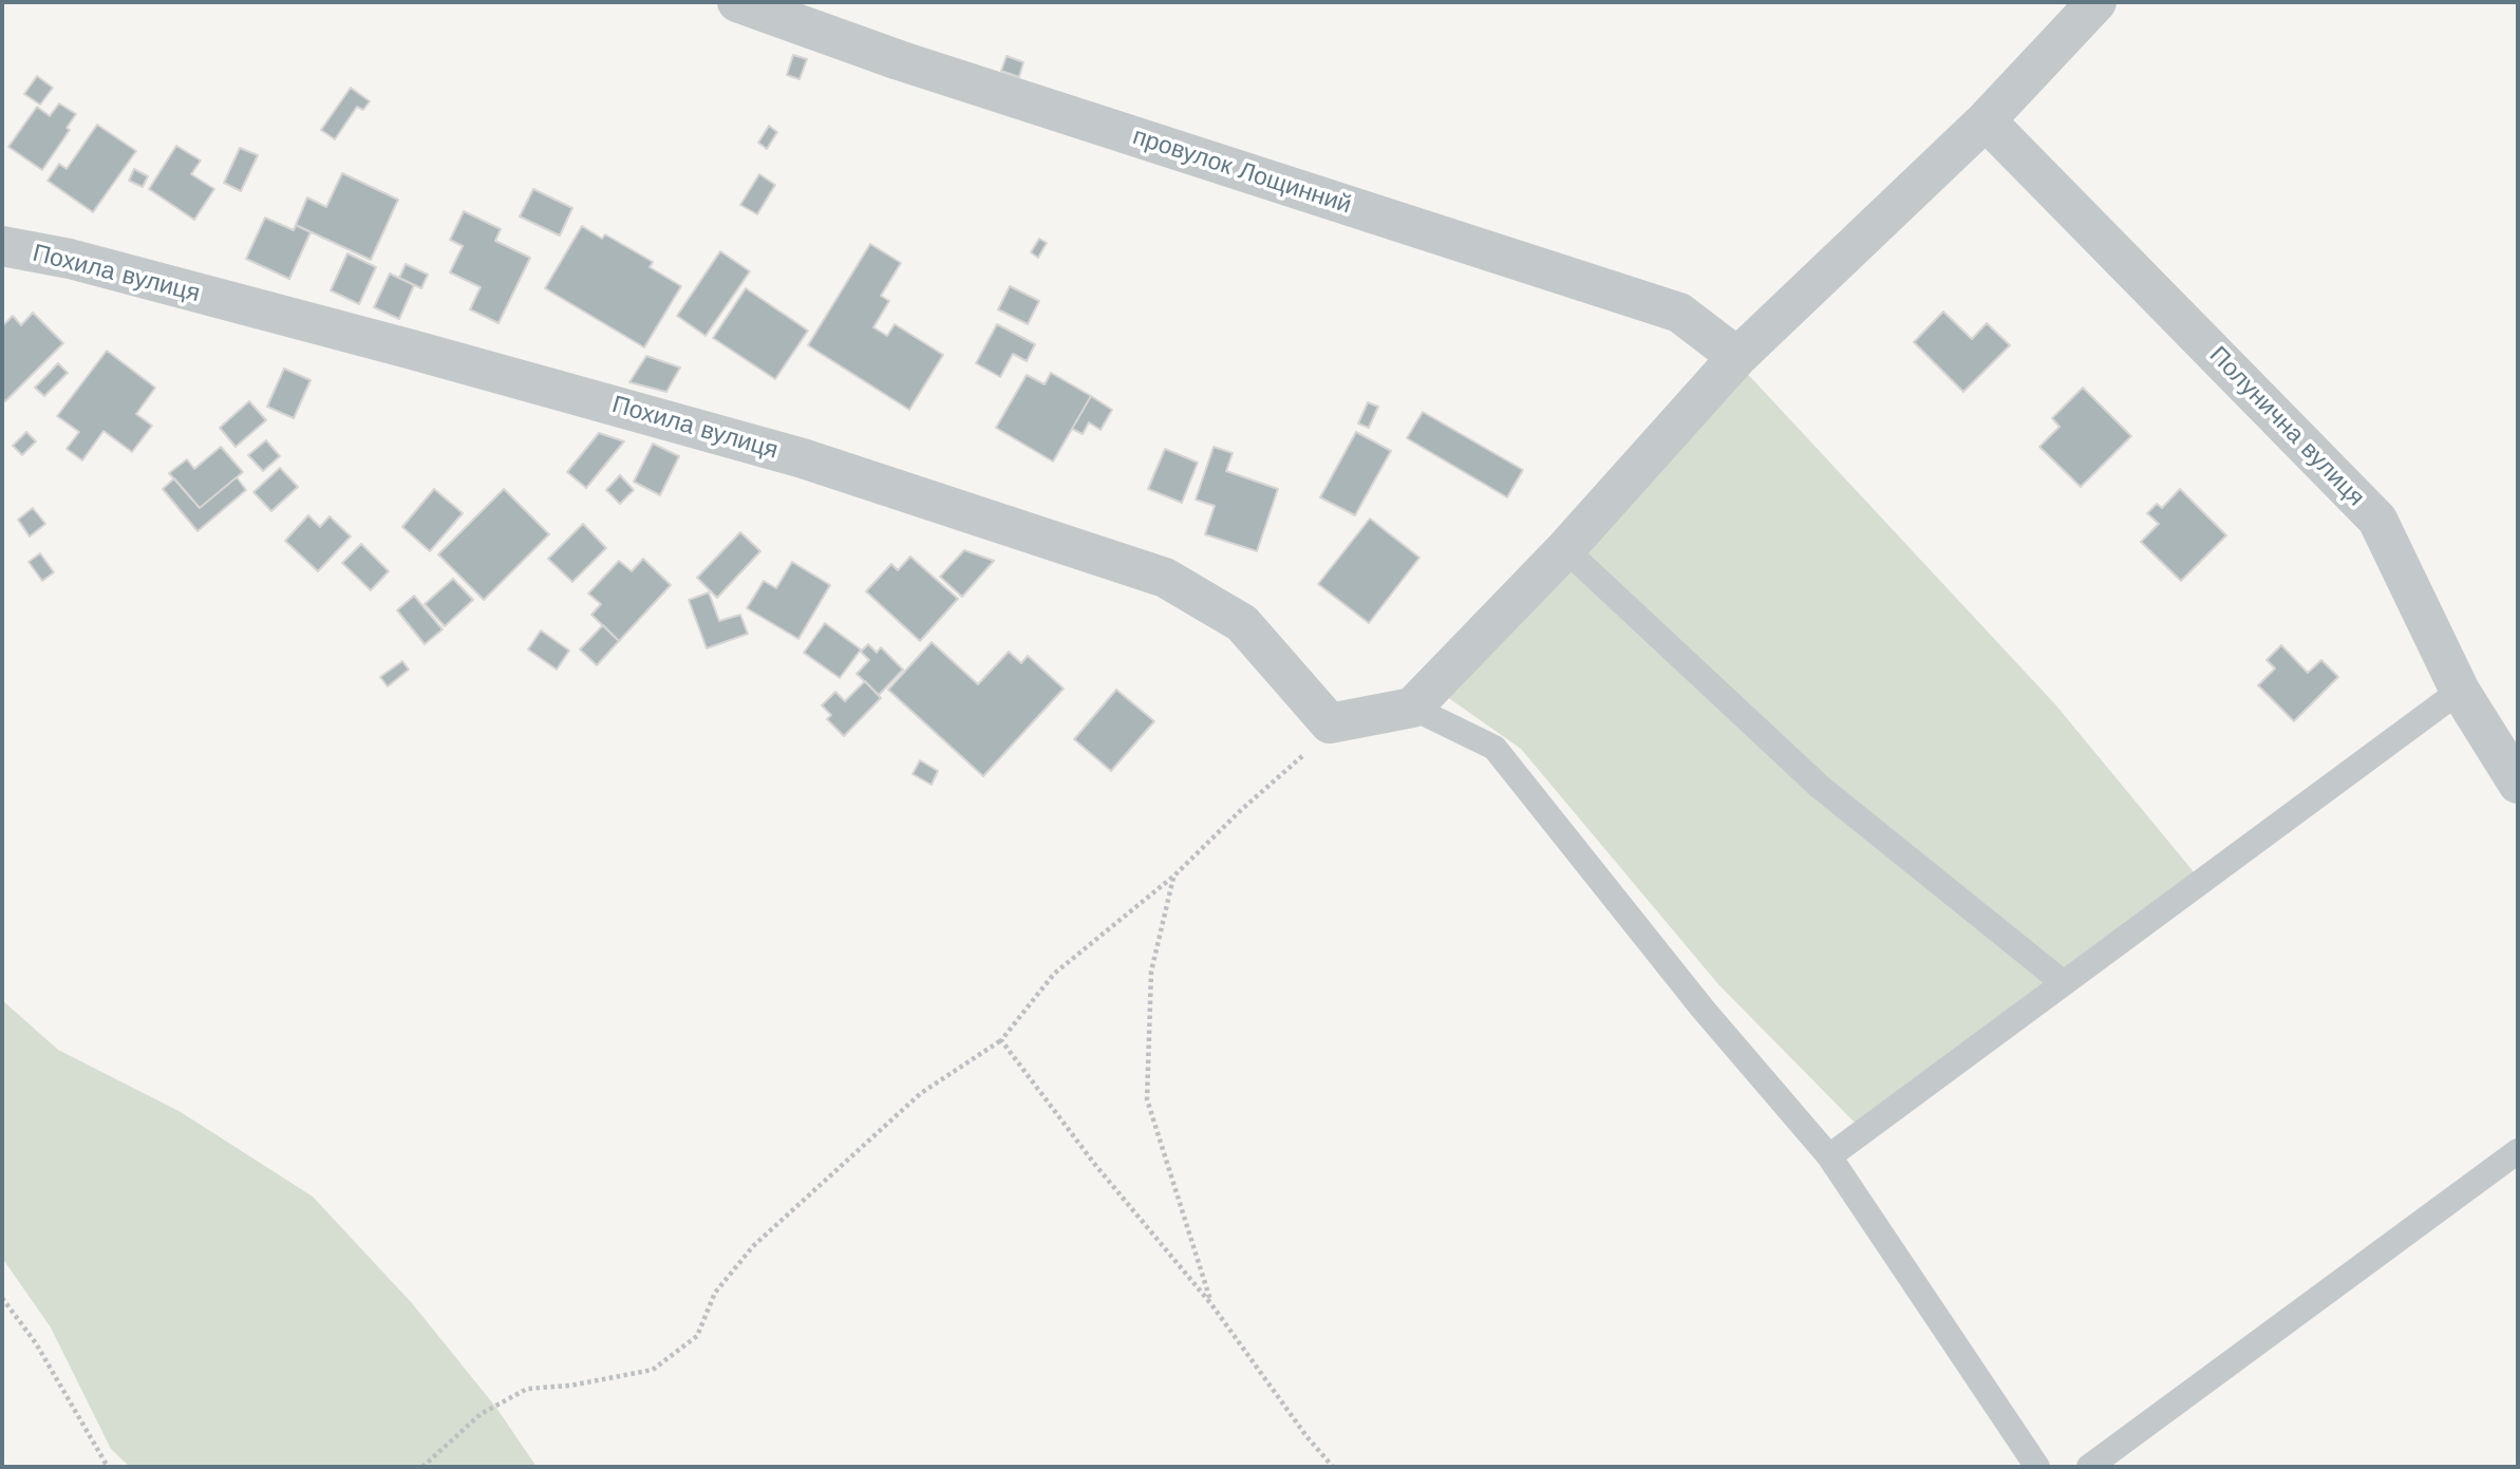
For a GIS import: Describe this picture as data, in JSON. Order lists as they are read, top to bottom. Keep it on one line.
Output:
{"streets":{"street":["провулок Лощинний","Похила вулиця","Полунична вулиця"]}}
